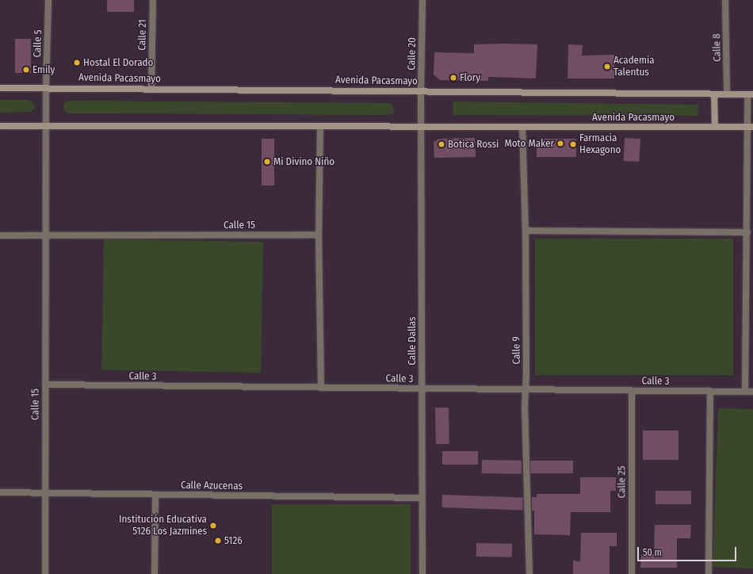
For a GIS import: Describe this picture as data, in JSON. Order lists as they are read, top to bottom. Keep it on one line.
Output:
{"streets":{"main road":["Avenida Pacasmayo"],"street":["Calle 21","Calle 5","Calle 8","Calle 20","Calle 15","Calle Dallas","Calle 9","Calle 3","Calle 25","Calle Azucenas"]},"crossings":[["Calle 21","Avenida Pacasmayo"],["Calle 5","Avenida Pacasmayo"],["Calle 5","Calle 15"],["Calle 8","Avenida Pacasmayo"],["Calle 20","Avenida Pacasmayo"],["Calle 20","Calle Dallas"],["Avenida Pacasmayo","Calle 15"],["Avenida Pacasmayo","Calle Dallas"],["Avenida Pacasmayo","Calle 9"],["Calle 15","Calle 3"],["Calle 15","Calle Azucenas"],["Calle Dallas","Calle 3"],["Calle Dallas","Calle Azucenas"],["Calle 9","Calle 3"],["Calle 3","Calle 25"]],"places":["Hostal El Dorado","Academia Talentus","Emily","Flory","Moto Maker","Botica Rossi","Farmacia Hexagono","Mi Divino Niño","Institución Educativa 5126 Los Jazmines","5126"],"scale_bar":"50 m"}
